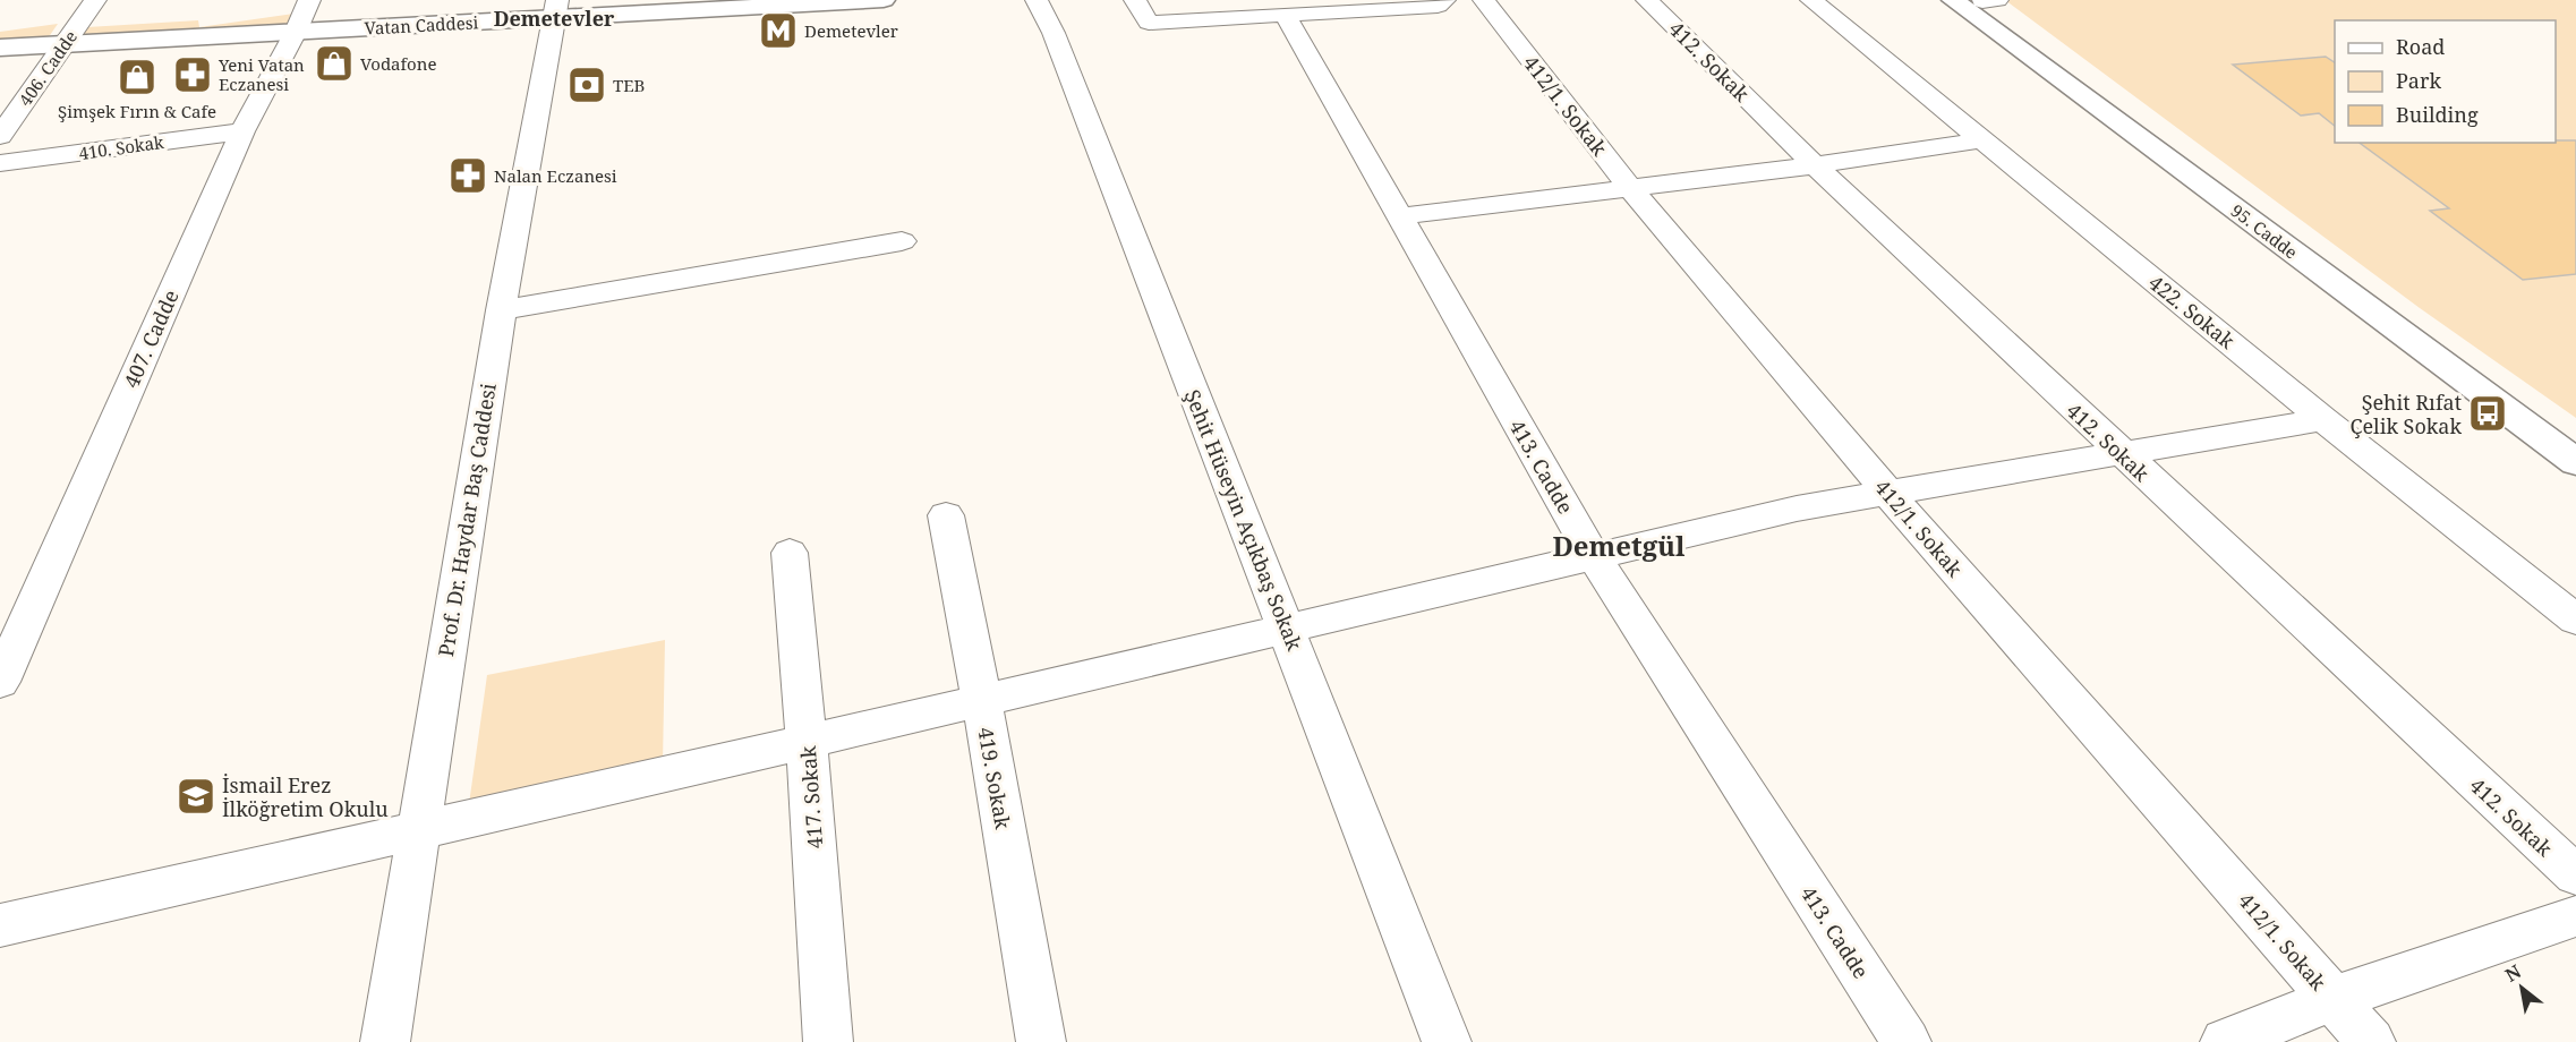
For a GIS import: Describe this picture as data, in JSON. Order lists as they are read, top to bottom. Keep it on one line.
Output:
{"streets":{"main road":["Vatan Caddesi","95. Cadde"],"street":["412. Sokak","406. Cadde","412/1. Sokak","410. Sokak","422. Sokak","407. Cadde","413. Cadde","Prof. Dr. Haydar Baş Caddesi","Şehit Hüseyin Açıkbaş Sokak","419. Sokak","417. Sokak"]},"crossings":[["Vatan Caddesi","406. Cadde"],["Vatan Caddesi","407. Cadde"],["Vatan Caddesi","Prof. Dr. Haydar Baş Caddesi"],["410. Sokak","407. Cadde"]],"districts":["Demetevler","Demetgül"],"places":{"metro station":["Demetevler"],"shop":["Vodafone","Şimşek Fırın & Cafe"],"pharmacy":["Yeni Vatan Eczanesi","Nalan Eczanesi"],"bank":["TEB"],"bus stop":["Şehit Rıfat Çelik Sokak"],"school or university":["İsmail Erez İlköğretim Okulu"]},"legend":["Road","Park","Building"],"north":"top left"}
